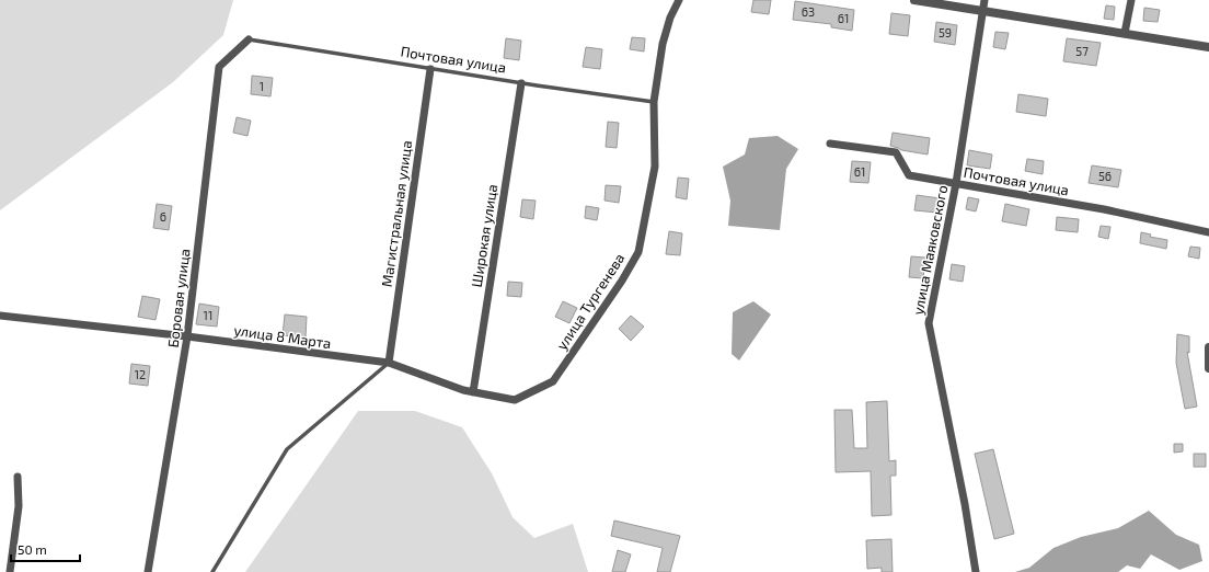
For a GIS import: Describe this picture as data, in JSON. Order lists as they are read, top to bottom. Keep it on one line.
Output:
{"streets":{"street":["Почтовая улица","Магистральная улица","Широкая улица","улица Маяковского","Боровая улица","улица Тургенева","улица 8 Марта"]},"crossings":[["Почтовая улица","Магистральная улица"],["Почтовая улица","Широкая улица"],["Почтовая улица","улица Маяковского"],["Почтовая улица","Боровая улица"],["Почтовая улица","улица Тургенева"],["Магистральная улица","улица 8 Марта"],["Широкая улица","улица 8 Марта"],["Боровая улица","улица 8 Марта"],["улица Тургенева","улица 8 Марта"]],"house_numbers":["63","61","59","57","1","61","56","6","11","12"],"scale_bar":"50 m"}
